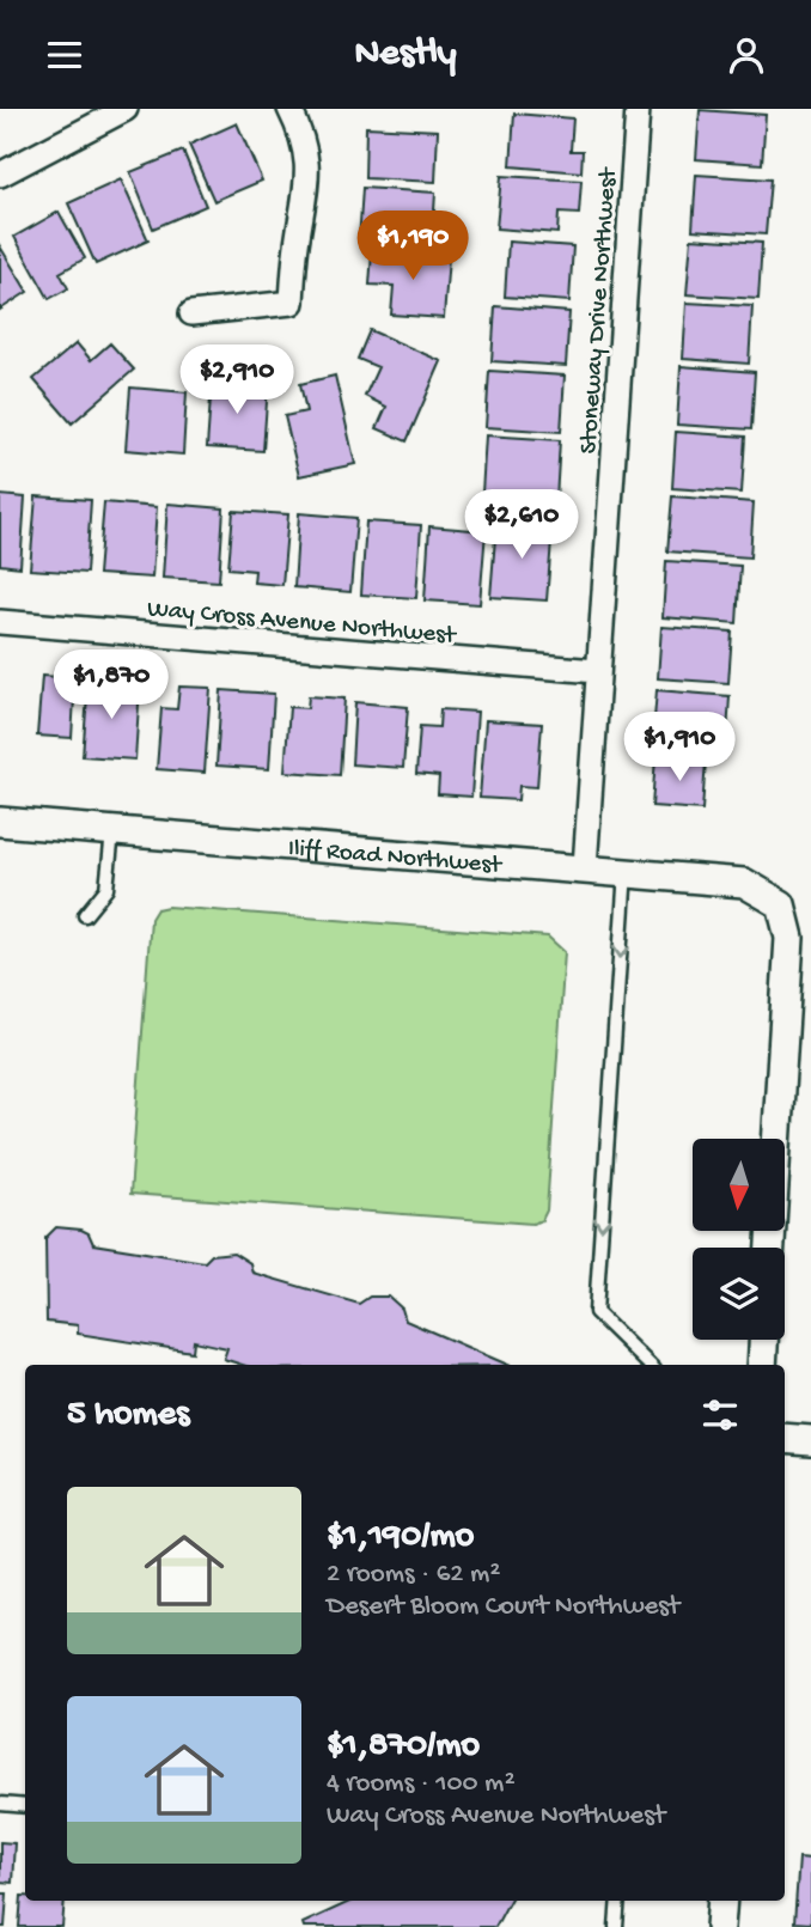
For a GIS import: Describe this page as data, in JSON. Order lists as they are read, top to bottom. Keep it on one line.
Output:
{"streets":{"street":["Stoneway Drive Northwest","Way Cross Avenue Northwest","Iliff Road Northwest"]},"crossings":[["Stoneway Drive Northwest","Way Cross Avenue Northwest"],["Stoneway Drive Northwest","Iliff Road Northwest"]],"north":"bottom","page":{"header":"Nestly","price":["$1,190","$2,910","$2,610","$1,870","$1,910"],"heading":"5 homes","list":[{"name":"$1,190/mo","note":"2 rooms · 62 m² · Desert Bloom Court Northwest"},{"name":"$1,870/mo","note":"4 rooms · 100 m² · Way Cross Avenue Northwest"}]}}
